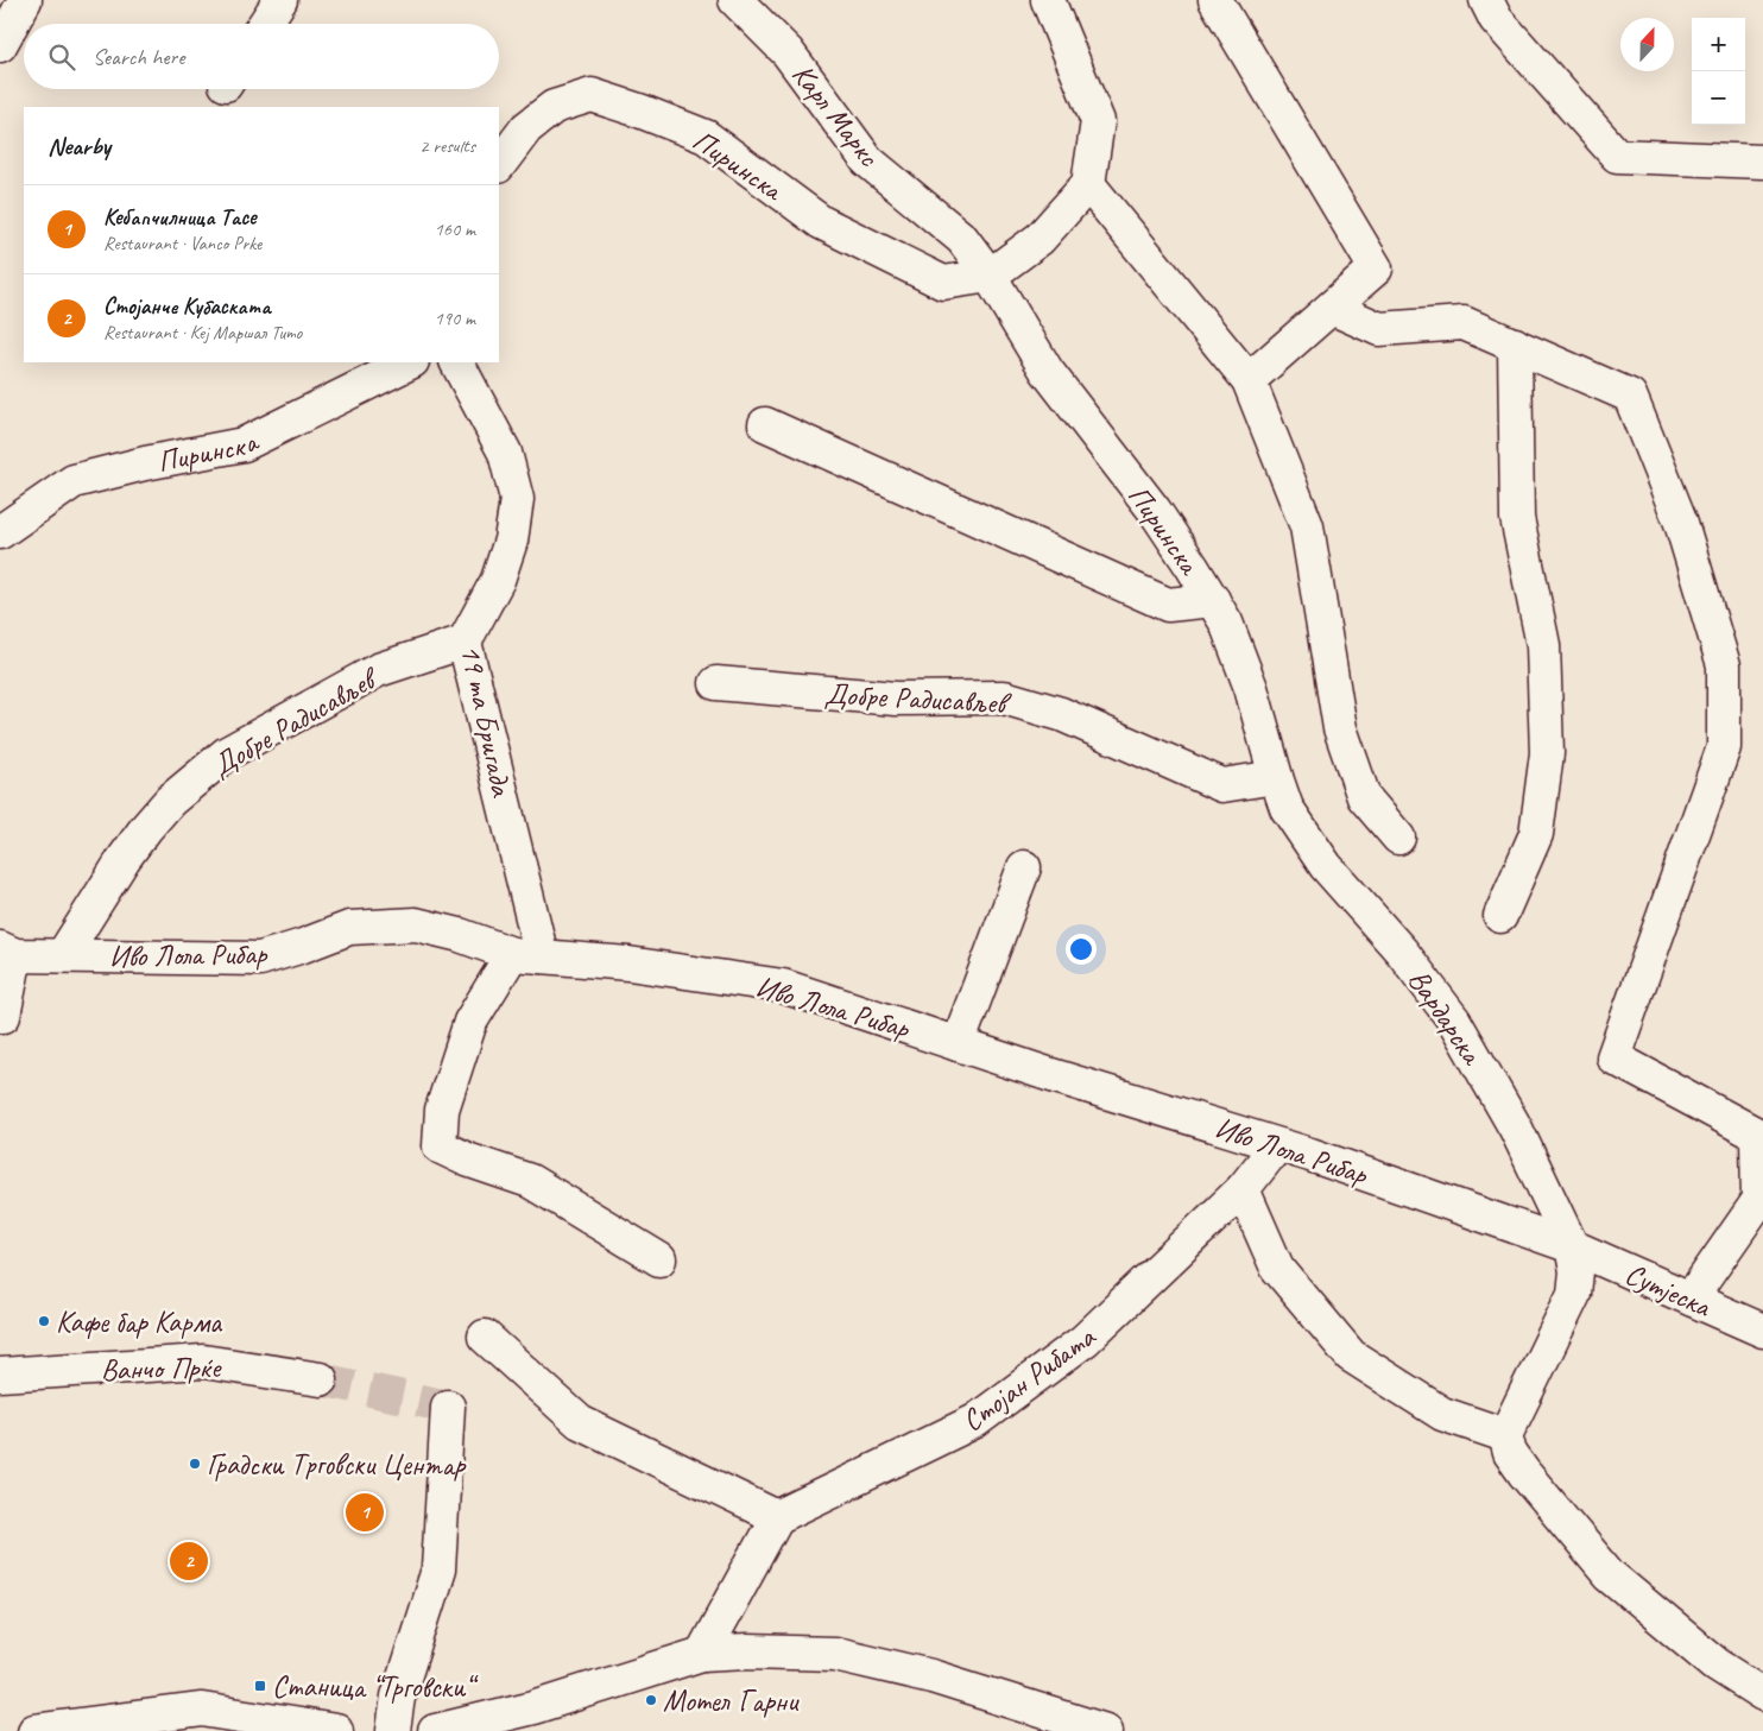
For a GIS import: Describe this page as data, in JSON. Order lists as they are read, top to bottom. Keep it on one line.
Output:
{"streets":{"street":["Карл Маркс","Пиринска","Добре Радисављев","19 та Бригада","Иво Лола Рибар","Вардарска","Сутјеска","Ванчо Прќе","Стојан Рибата"]},"crossings":[["Карл Маркс","Пиринска"],["Пиринска","Добре Радисављев"],["Пиринска","Вардарска"],["Добре Радисављев","19 та Бригада"],["Добре Радисављев","Иво Лола Рибар"],["19 та Бригада","Иво Лола Рибар"],["Иво Лола Рибар","Вардарска"],["Иво Лола Рибар","Сутјеска"],["Иво Лола Рибар","Стојан Рибата"],["Вардарска","Сутјеска"]],"places":{"other":["Кафе бар Карма","Градски Трговски Центар","Мотел Гарни"],"transit":["Станица “Трговски“"]},"north":"top","page":{"map_buttons":["+","−"],"search":"Search here","heading":["Nearby","2 results"],"list":[{"mark":"1","name":"Кебапчилница Тасе","note":"Restaurant · Vanco Prke","value":"160 m"},{"mark":"2","name":"Стојанче Кубаската","note":"Restaurant · Кеј Маршал Тито","value":"190 m"}],"pins":["1","2"]}}
